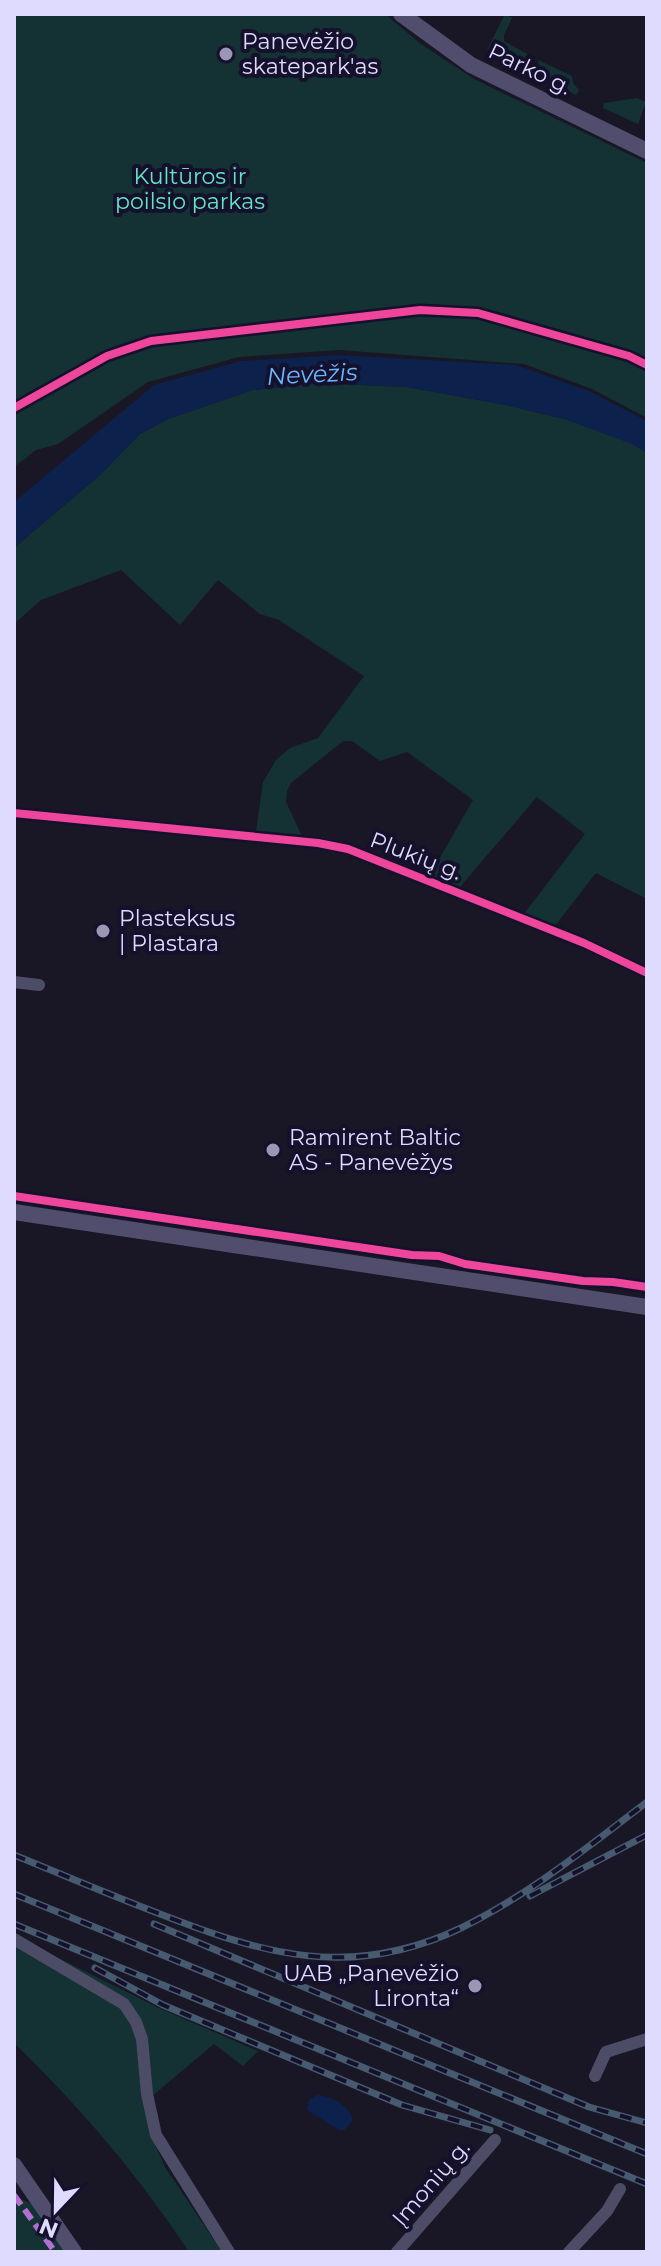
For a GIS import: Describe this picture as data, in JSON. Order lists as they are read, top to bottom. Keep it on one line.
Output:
{"streets":{"main road":["Parko g."],"street":["Plukių g.","Įmonių g."]},"water":["Nevėžis"],"parks":["Kultūros ir poilsio parkas"],"places":["Panevėžio skatepark'as","Plasteksus | Plastara","Ramirent Baltic AS - Panevėžys","UAB „Panevėžio Lironta“"],"north":"bottom"}
